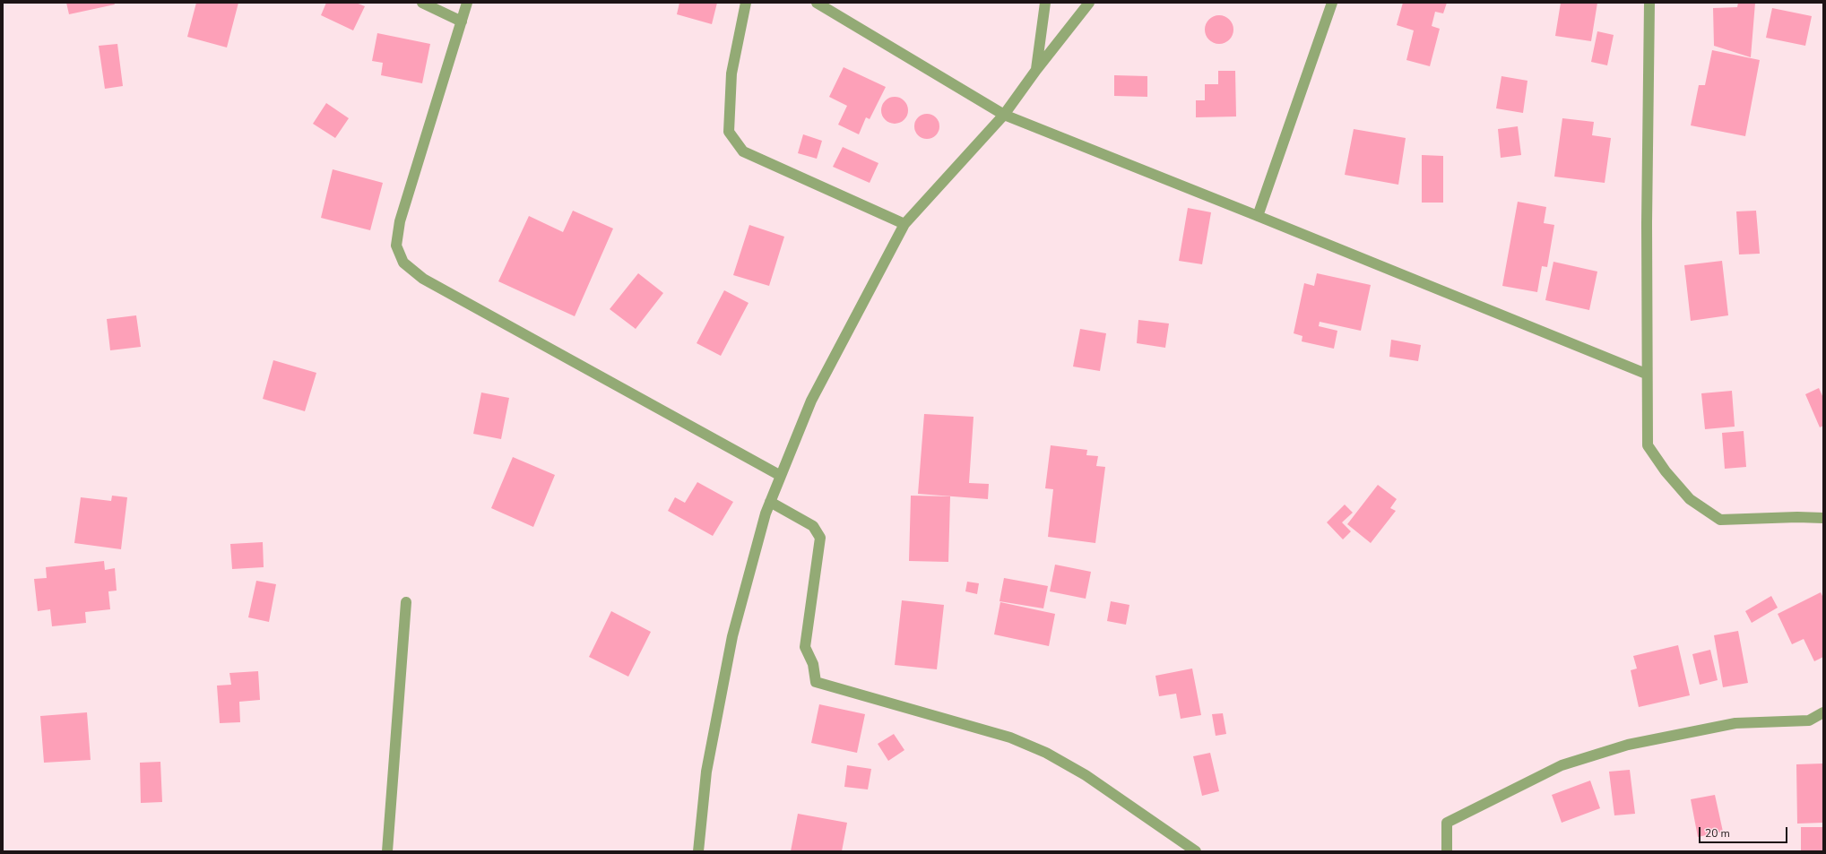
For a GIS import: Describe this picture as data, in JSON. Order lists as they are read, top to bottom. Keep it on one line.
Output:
{"scale_bar":"20 m"}
